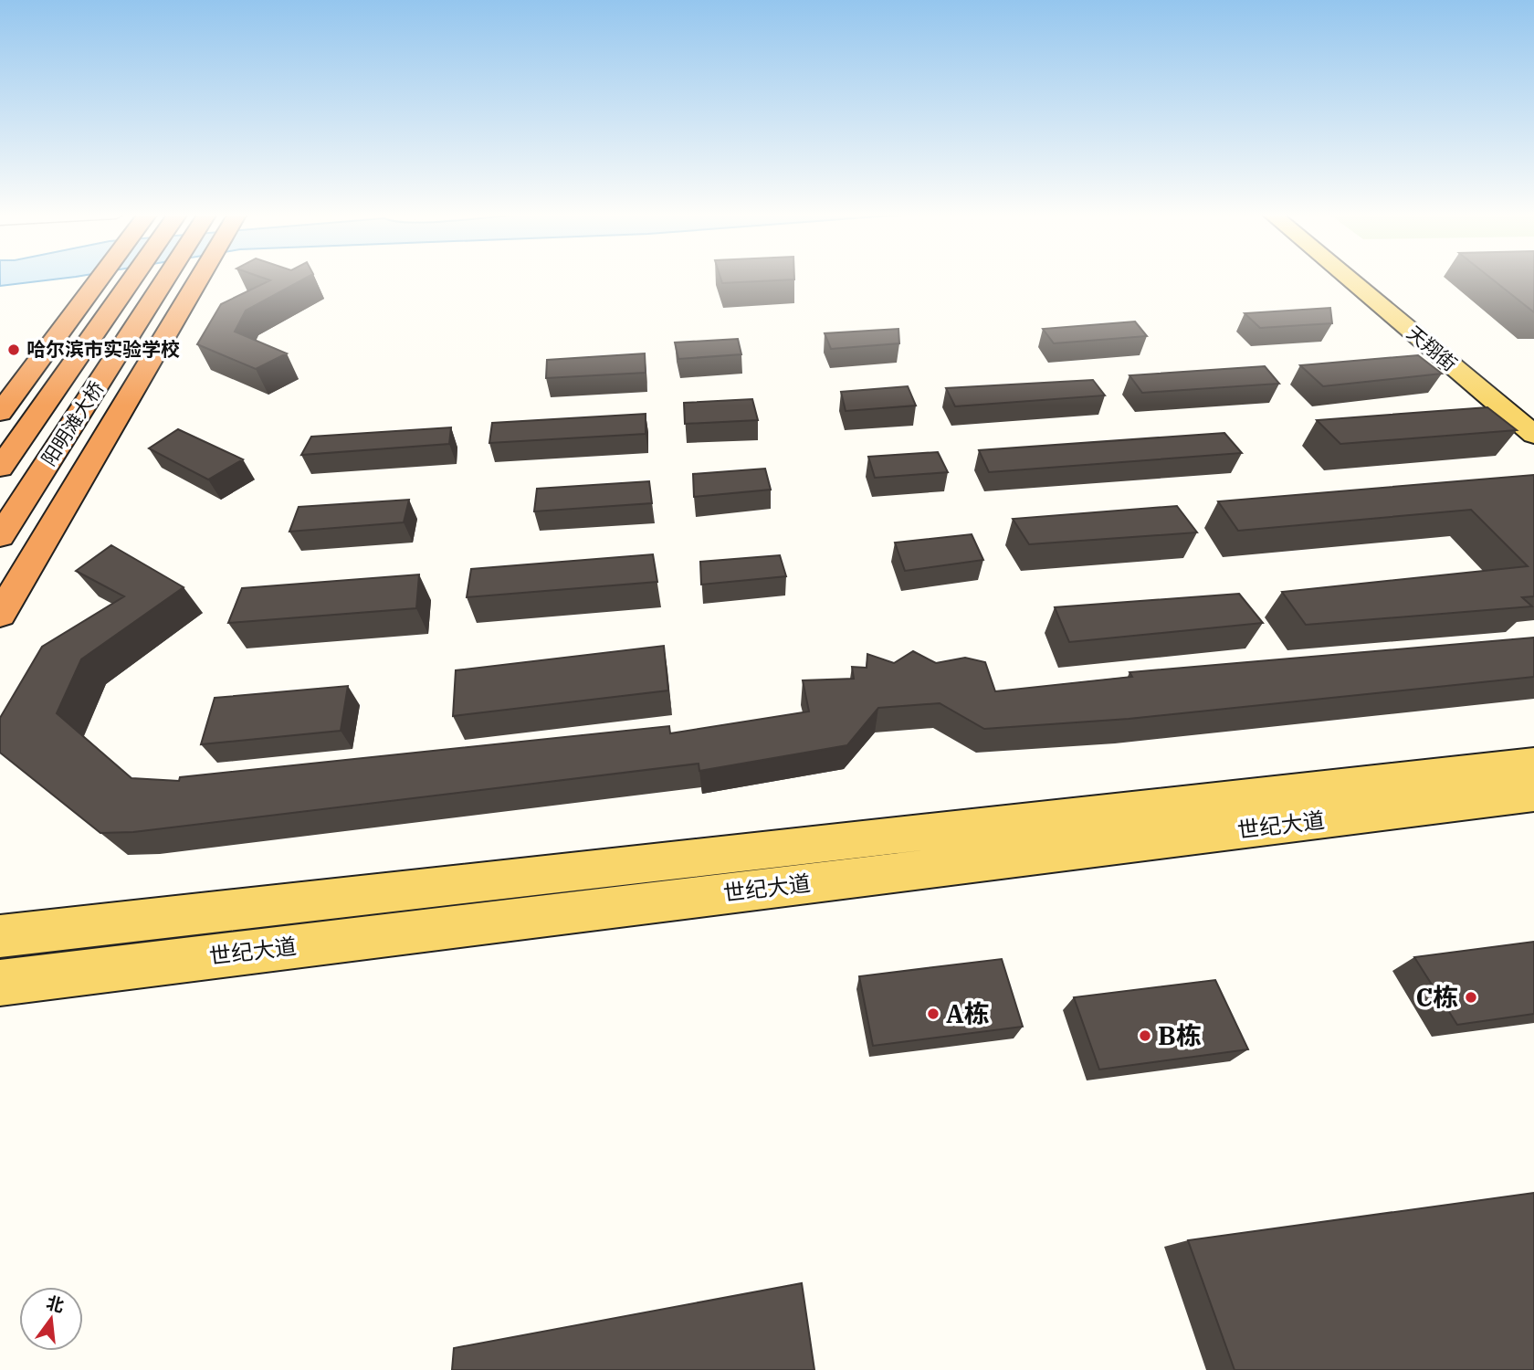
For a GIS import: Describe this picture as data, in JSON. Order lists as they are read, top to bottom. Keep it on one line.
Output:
{"streets":{"highway":["阳明滩大桥"],"main road":["天翔街","世纪大道"]},"places":["哈尔滨市实验学校","C栋","A栋","B栋"],"north":"top"}
